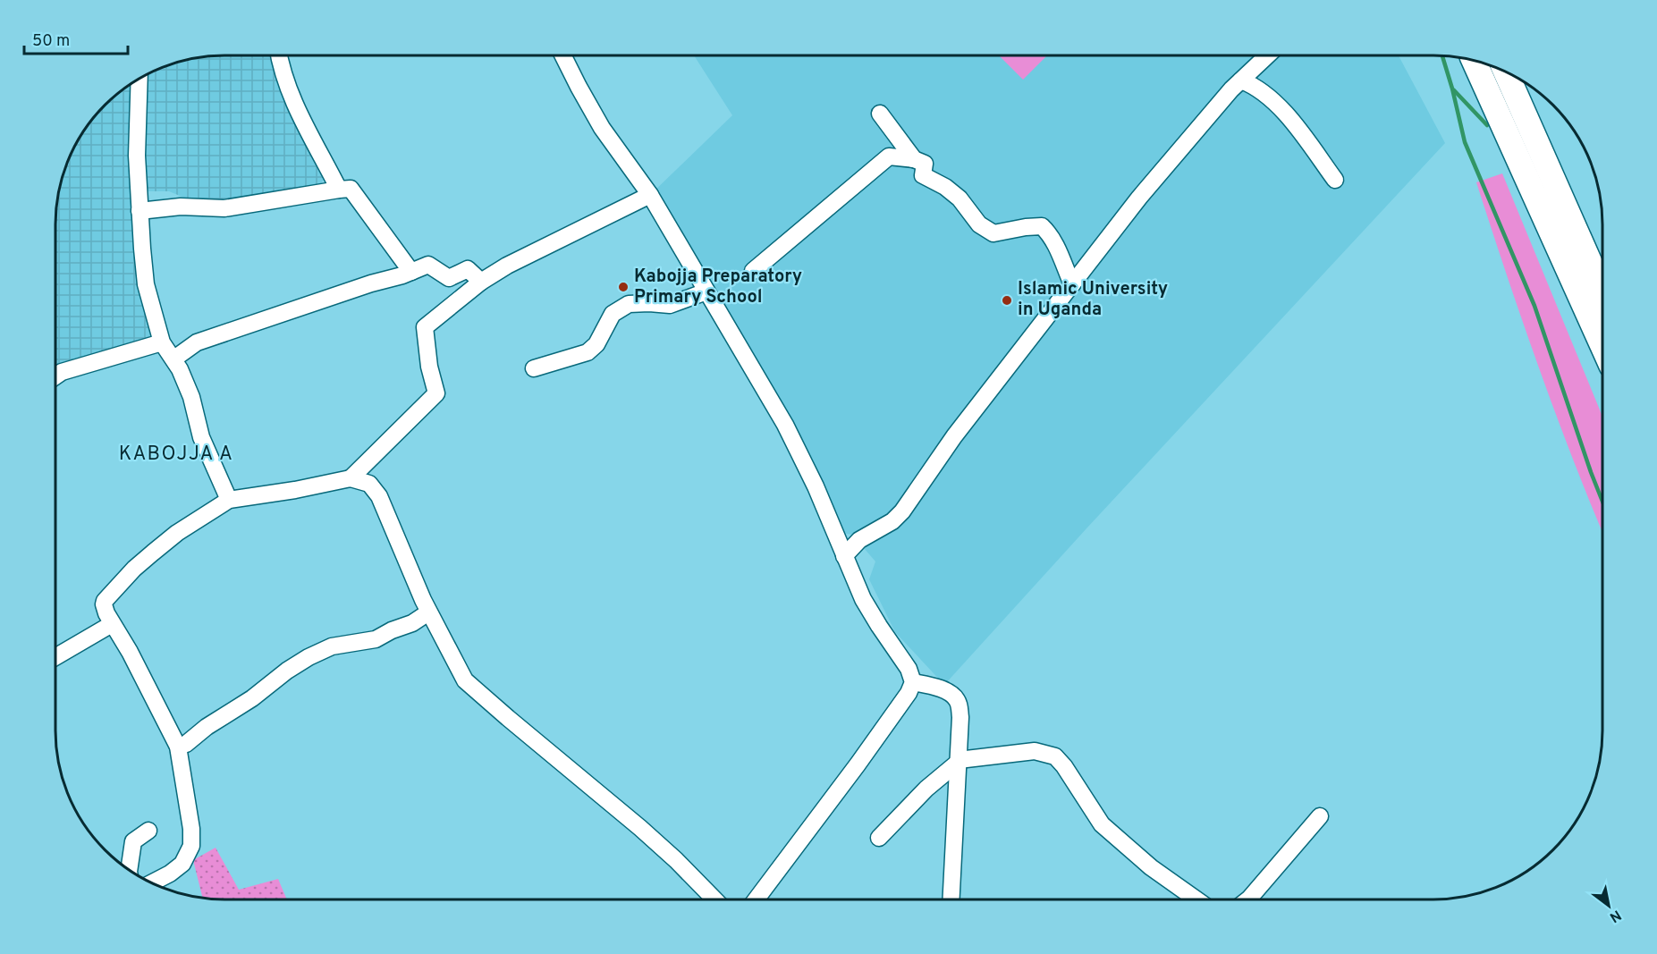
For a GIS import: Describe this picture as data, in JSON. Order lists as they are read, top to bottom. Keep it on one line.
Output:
{"districts":["KABOJJA A"],"places":["Kabojja Preparatory Primary School","Islamic University in Uganda"],"scale_bar":"50 m","north":"bottom right"}
